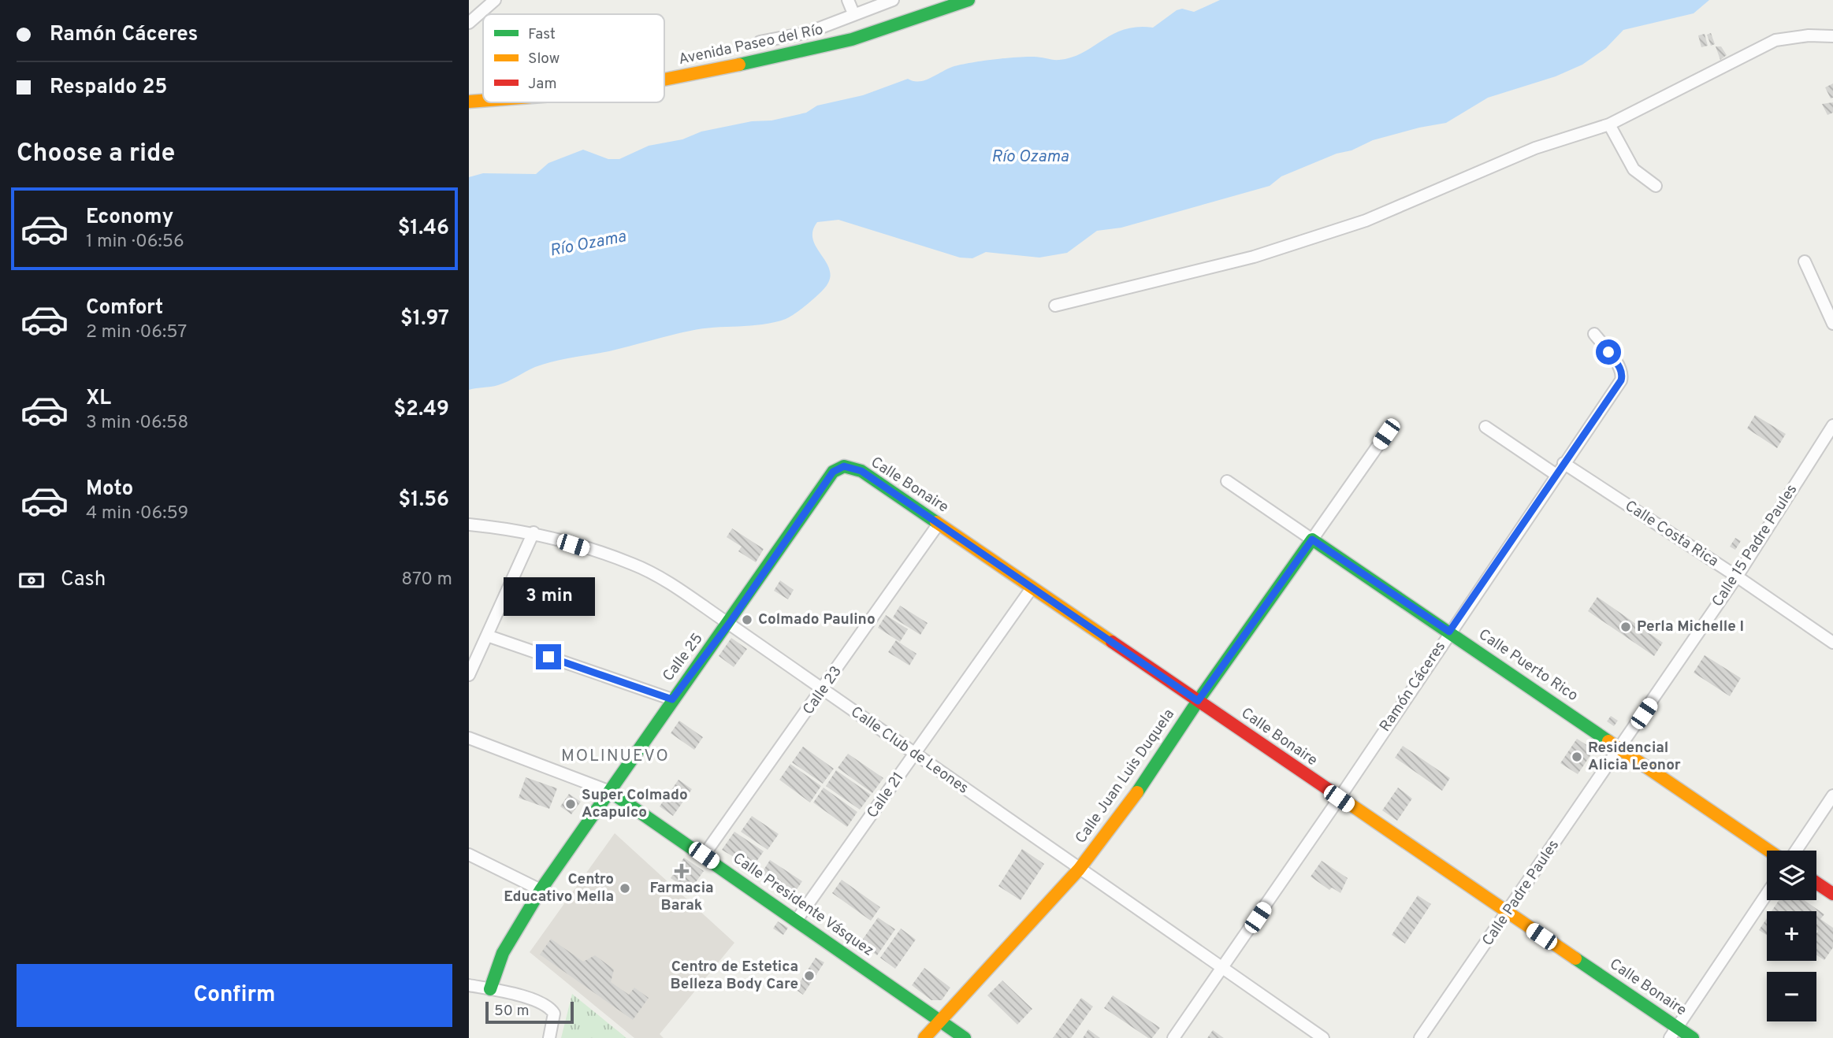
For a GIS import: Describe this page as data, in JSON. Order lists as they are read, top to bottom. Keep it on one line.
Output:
{"streets":{"street":["Avenida Paseo del Río","Calle Bonaire","Calle Costa Rica","Calle 15 Padre Paules","Calle 25","Calle Puerto Rico","Ramón Cáceres","Calle 23","Calle Club de Leones","Calle Juan Luis Duquela","Calle 21","Calle Padre Paules","Calle Presidente Vásquez"]},"crossings":[["Calle Bonaire","Calle 25"],["Calle Bonaire","Ramón Cáceres"],["Calle Bonaire","Calle 23"],["Calle Bonaire","Calle Juan Luis Duquela"],["Calle Bonaire","Calle 21"],["Calle Bonaire","Calle Padre Paules"],["Calle Costa Rica","Calle 15 Padre Paules"],["Calle Costa Rica","Ramón Cáceres"],["Calle 15 Padre Paules","Calle Puerto Rico"],["Calle 15 Padre Paules","Calle Padre Paules"],["Calle 25","Calle Club de Leones"],["Calle 25","Calle Presidente Vásquez"],["Calle Puerto Rico","Ramón Cáceres"],["Calle Puerto Rico","Calle Juan Luis Duquela"],["Calle Puerto Rico","Calle Padre Paules"],["Ramón Cáceres","Calle Club de Leones"],["Calle 23","Calle Club de Leones"],["Calle 23","Calle Presidente Vásquez"],["Calle Club de Leones","Calle Juan Luis Duquela"],["Calle Club de Leones","Calle 21"],["Calle Juan Luis Duquela","Calle Presidente Vásquez"],["Calle 21","Calle Presidente Vásquez"]],"districts":["MOLINUEVO"],"water":["Río Ozama"],"places":{"other":["Colmado Paulino","Perla Michelle I","Residencial Alicia Leonor","Super Colmado Acapulco","Centro Educativo Mella","Centro de Estetica Belleza Body Care"],"health":["Farmacia Barak"]},"legend":["Fast","Slow","Jam"],"scale_bar":"50 m","page":{"banner":["Ramón Cáceres","Respaldo 25"],"heading":"Choose a ride","list":[{"name":"Economy","note":"1 min · 06:56","value":"$1.46"},{"name":"Comfort","note":"2 min · 06:57","value":"$1.97"},{"name":"XL","note":"3 min · 06:58","value":"$2.49"},{"name":"Moto","note":"4 min · 06:59","value":"$1.56"}],"pay":["Cash","870 m"],"bubble":"3 min","map_buttons":["+","−"],"buttons":"Confirm","scale":"50 m"}}
